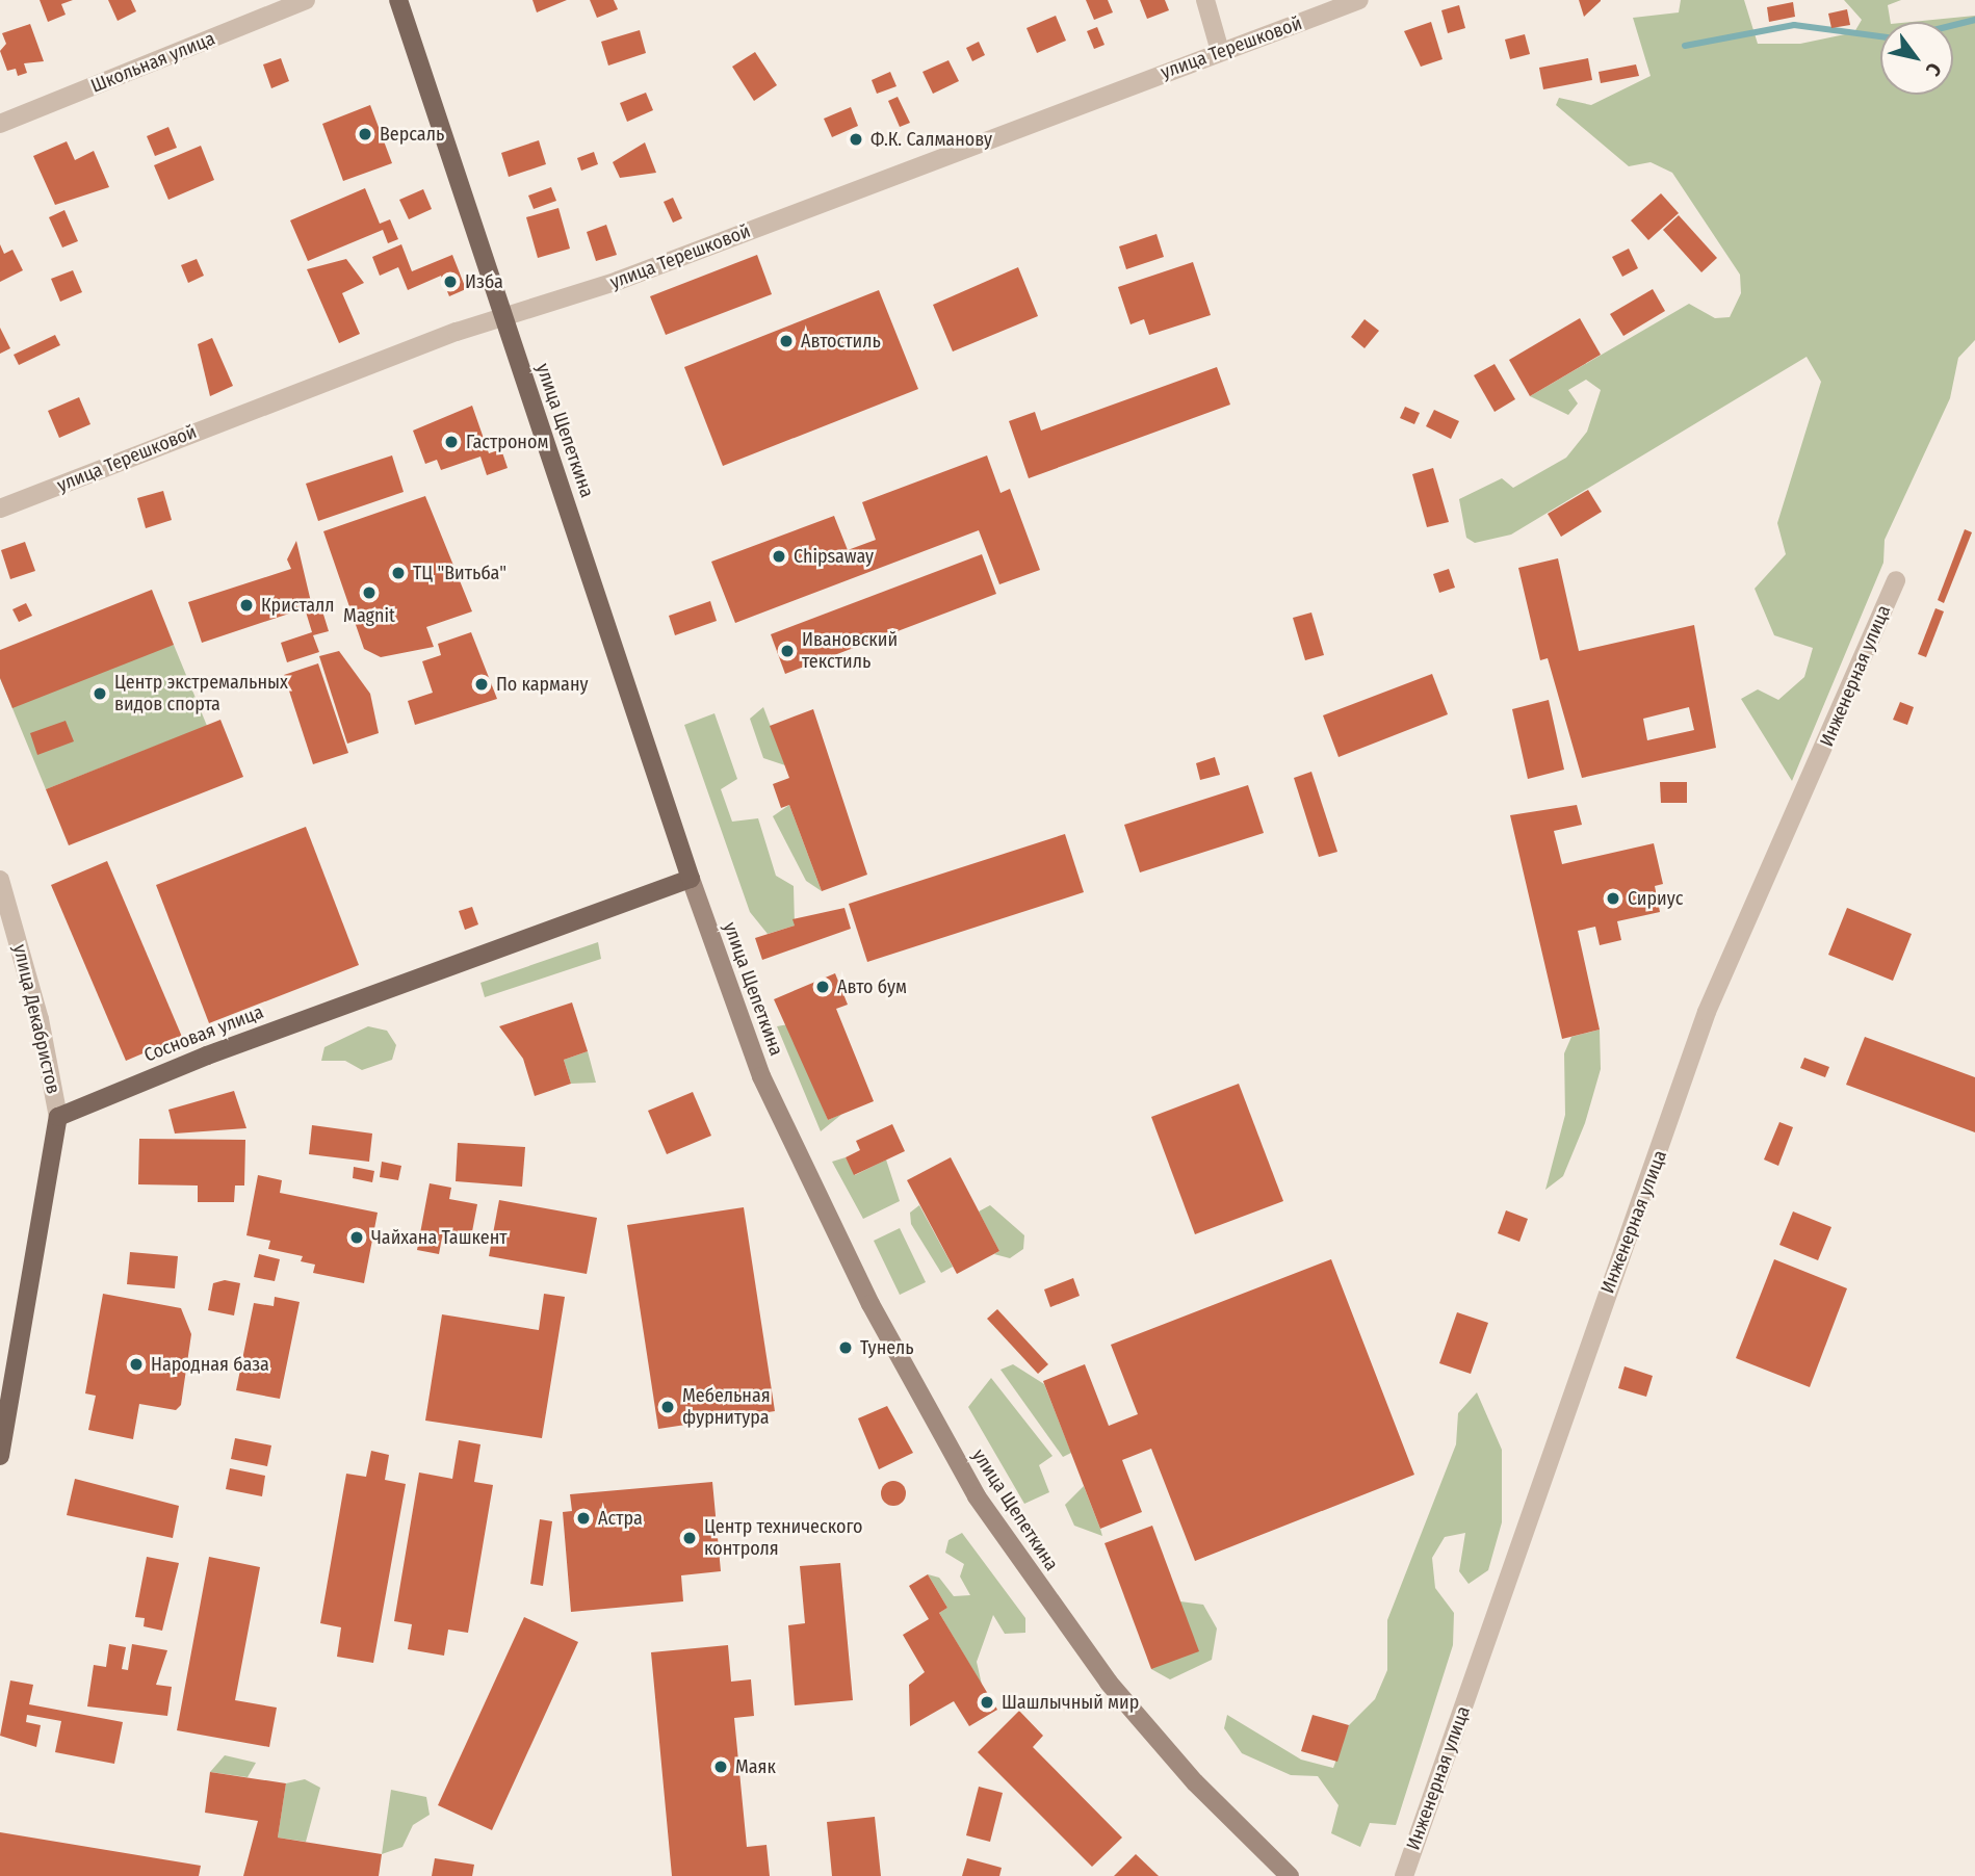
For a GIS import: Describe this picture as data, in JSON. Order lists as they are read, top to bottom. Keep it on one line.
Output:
{"streets":{"main road":["улица Щепеткина","Сосновая улица"],"street":["улица Терешковой","Школьная улица","Инженерная улица","улица Декабристов"]},"crossings":[["улица Терешковой","улица Щепеткина"],["улица Щепеткина","Сосновая улица"],["улица Декабристов","Сосновая улица"]],"places":["Версаль","Ф.К. Салманову","Изба","Автостиль","Гастроном","Chipsaway","ТЦ \"Витьба\"","Magnit","Кристалл","Ивановский текстиль","По карману","Центр экстремальных видов спорта","Сириус","Авто бум","Чайхана Ташкент","Тунель","Народная база","Мебельная фурнитура","Астра","Центр технического контроля","Шашлычный мир","Маяк"],"north":"bottom right"}
